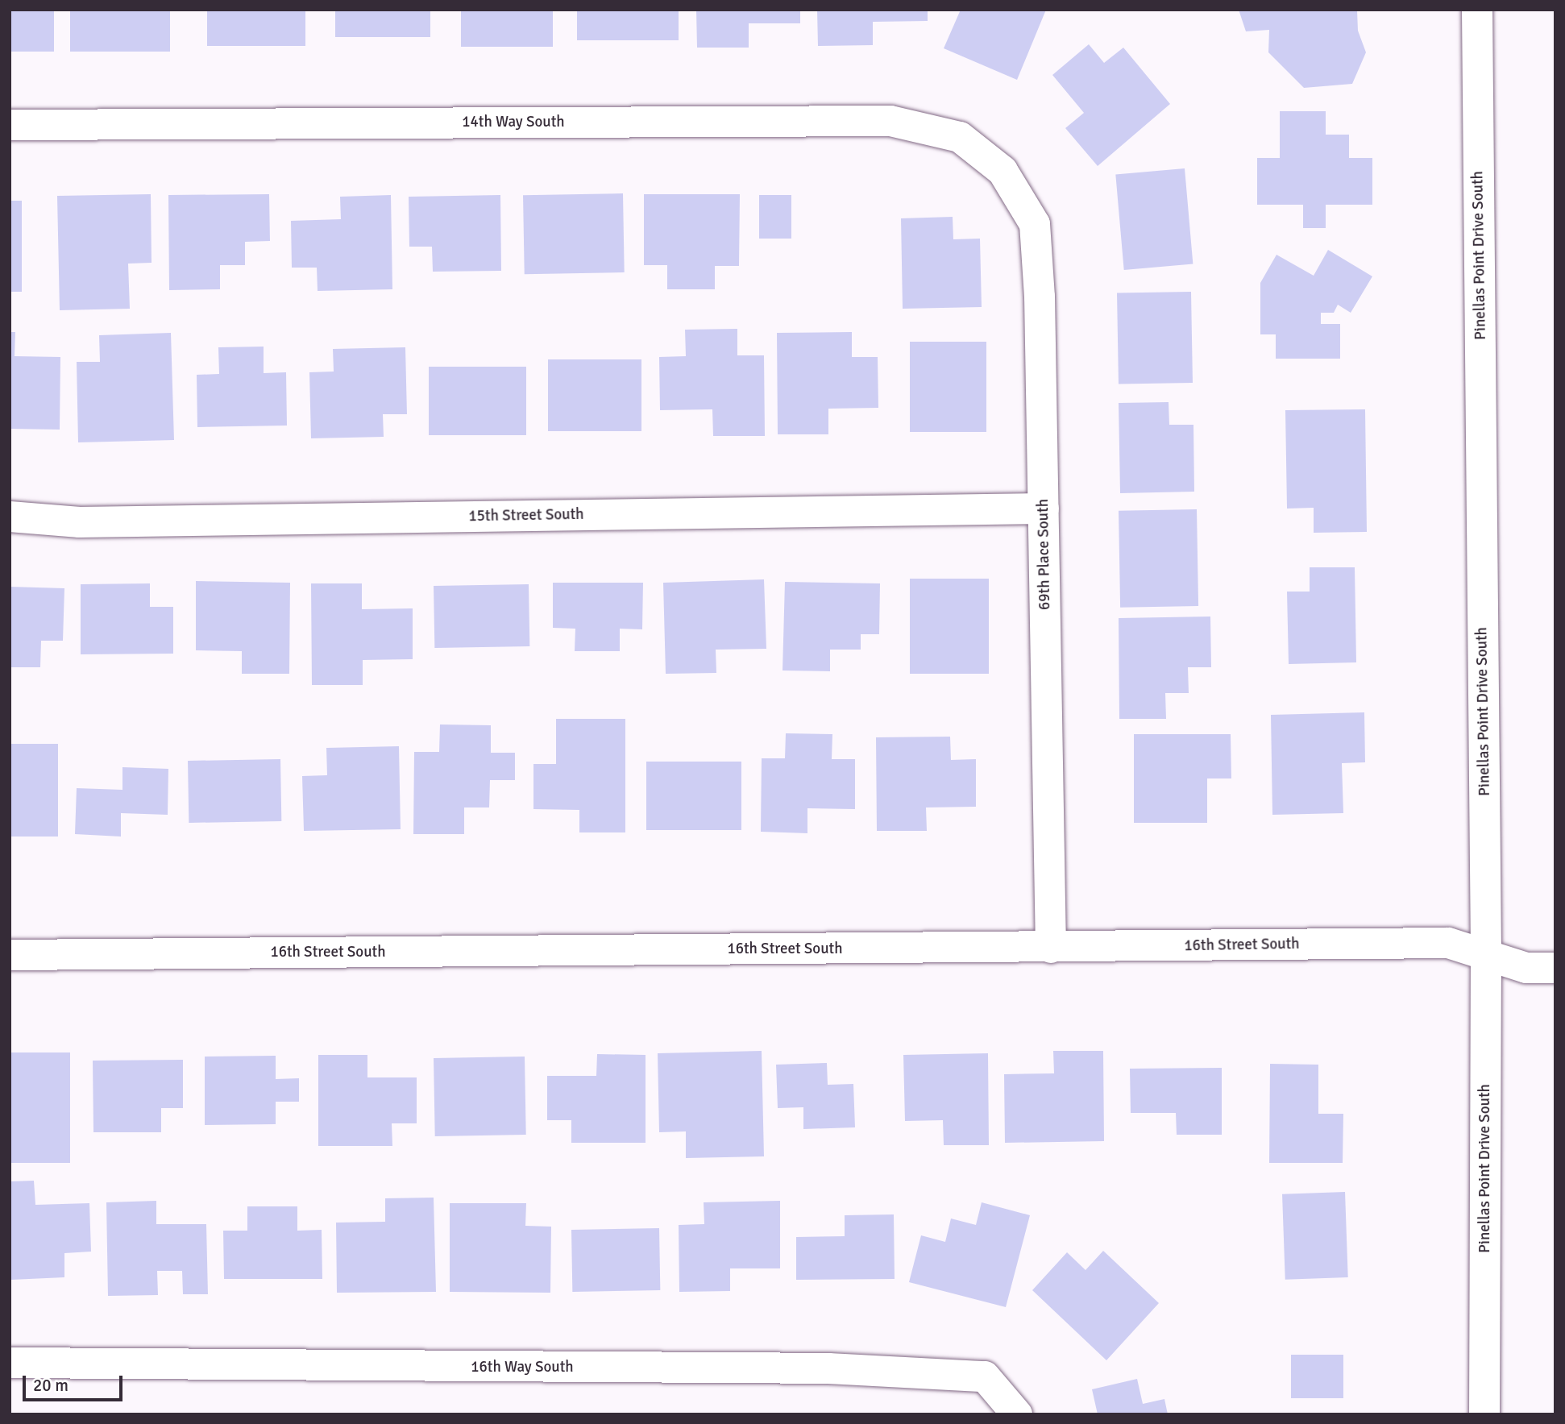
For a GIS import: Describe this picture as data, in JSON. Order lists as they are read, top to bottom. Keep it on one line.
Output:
{"streets":{"street":["14th Way South","Pinellas Point Drive South","15th Street South","69th Place South","16th Street South","16th Way South"]},"crossings":[["14th Way South","69th Place South"],["Pinellas Point Drive South","16th Street South"],["15th Street South","69th Place South"],["69th Place South","16th Street South"]],"scale_bar":"20 m"}
